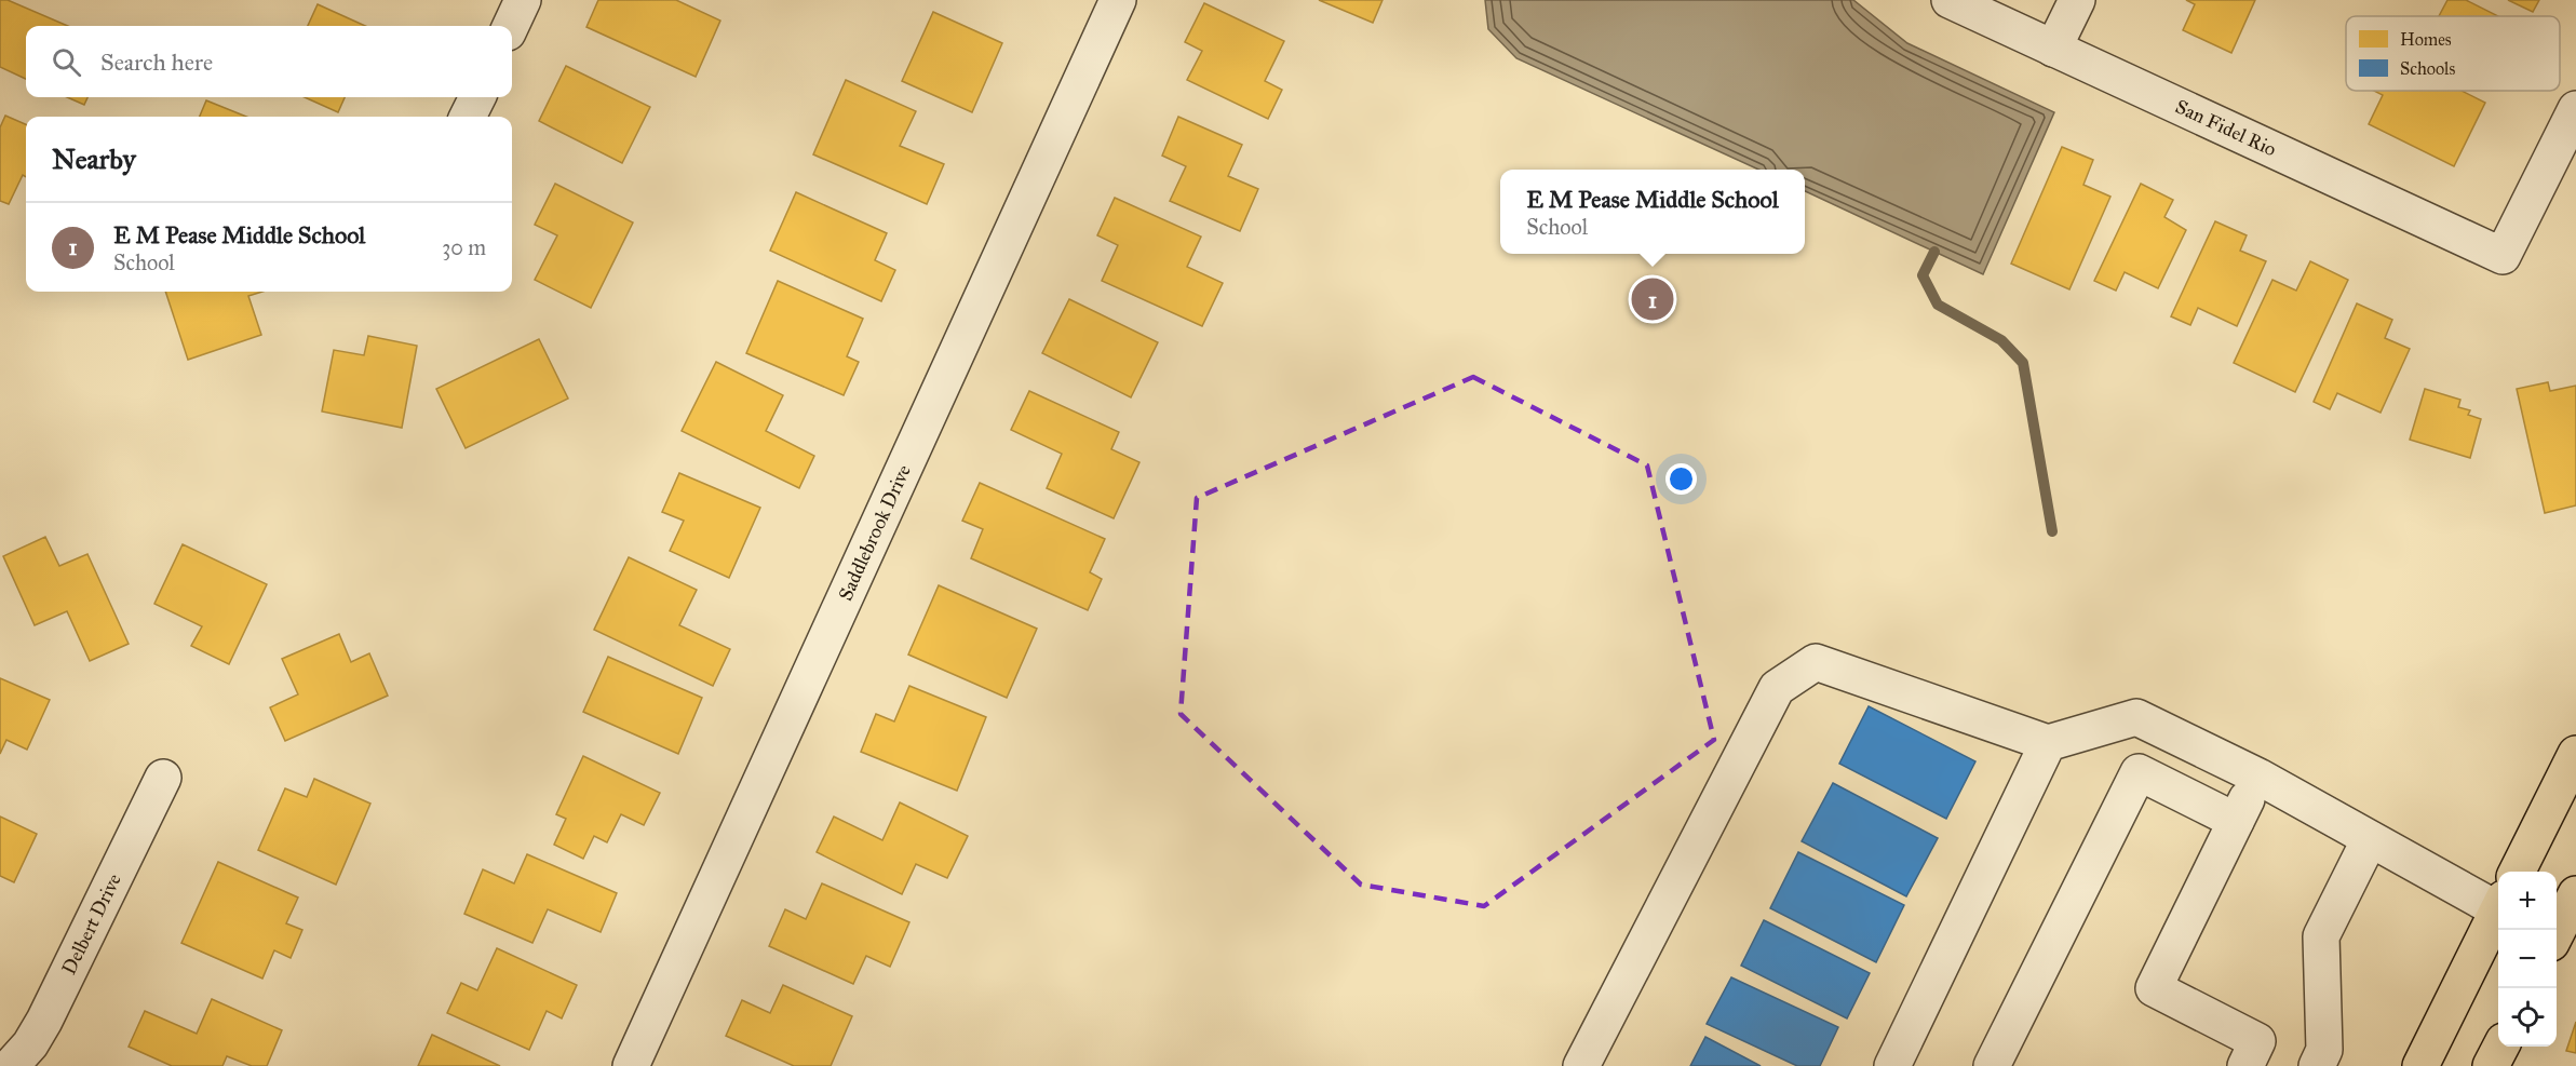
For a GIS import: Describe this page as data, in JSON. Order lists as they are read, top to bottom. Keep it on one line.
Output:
{"streets":{"street":["San Fidel Rio","Saddlebrook Drive","Delbert Drive"]},"legend":["Homes","Schools"],"page":{"search":"Search here","heading":"Nearby","popup":["E M Pease Middle School","School"],"list":[{"mark":"1","name":"E M Pease Middle School","note":"School","value":"30 m"}],"pins":"1","map_buttons":["+","−"]}}
